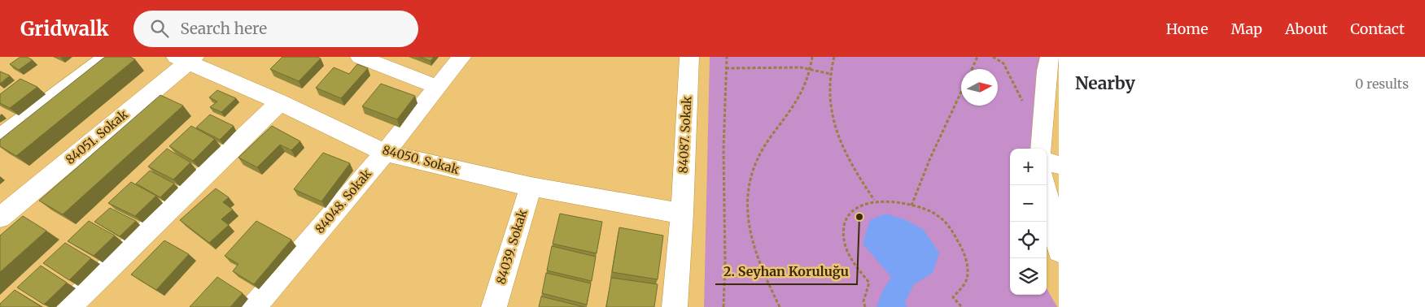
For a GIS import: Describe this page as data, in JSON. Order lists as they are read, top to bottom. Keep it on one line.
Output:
{"streets":{"street":["84087. Sokak","84051. Sokak","84050. Sokak","84048. Sokak","84039. Sokak"]},"crossings":[["84087. Sokak","84050. Sokak"],["84051. Sokak","84050. Sokak"],["84050. Sokak","84048. Sokak"],["84050. Sokak","84039. Sokak"]],"places":["2. Seyhan Koruluğu"],"north":"right","page":{"header":"Gridwalk","search":"Search here","nav":["Home","Map","About","Contact"],"heading":["Nearby","0 results"],"map_buttons":["+","−"]}}
